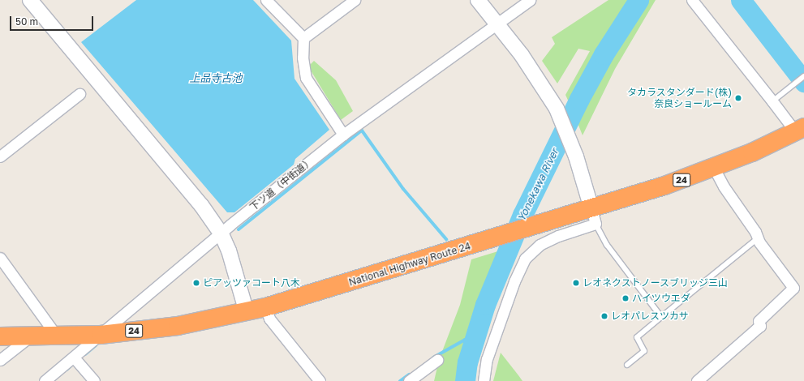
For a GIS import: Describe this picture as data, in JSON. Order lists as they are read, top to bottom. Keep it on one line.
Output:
{"streets":{"highway":["24","National Highway Route 24"],"street":["下ツ道（中街道）"]},"crossings":[["下ツ道（中街道）","National Highway Route 24"]],"water":["上品寺古池","Yonekawa River"],"places":["タカラスタンダード(株) 奈良ショールーム","ピアッツァコート八木","レオネクストノースブリッジ三山","ハイツウエダ","レオパレスツカサ"],"scale_bar":"50 m"}
